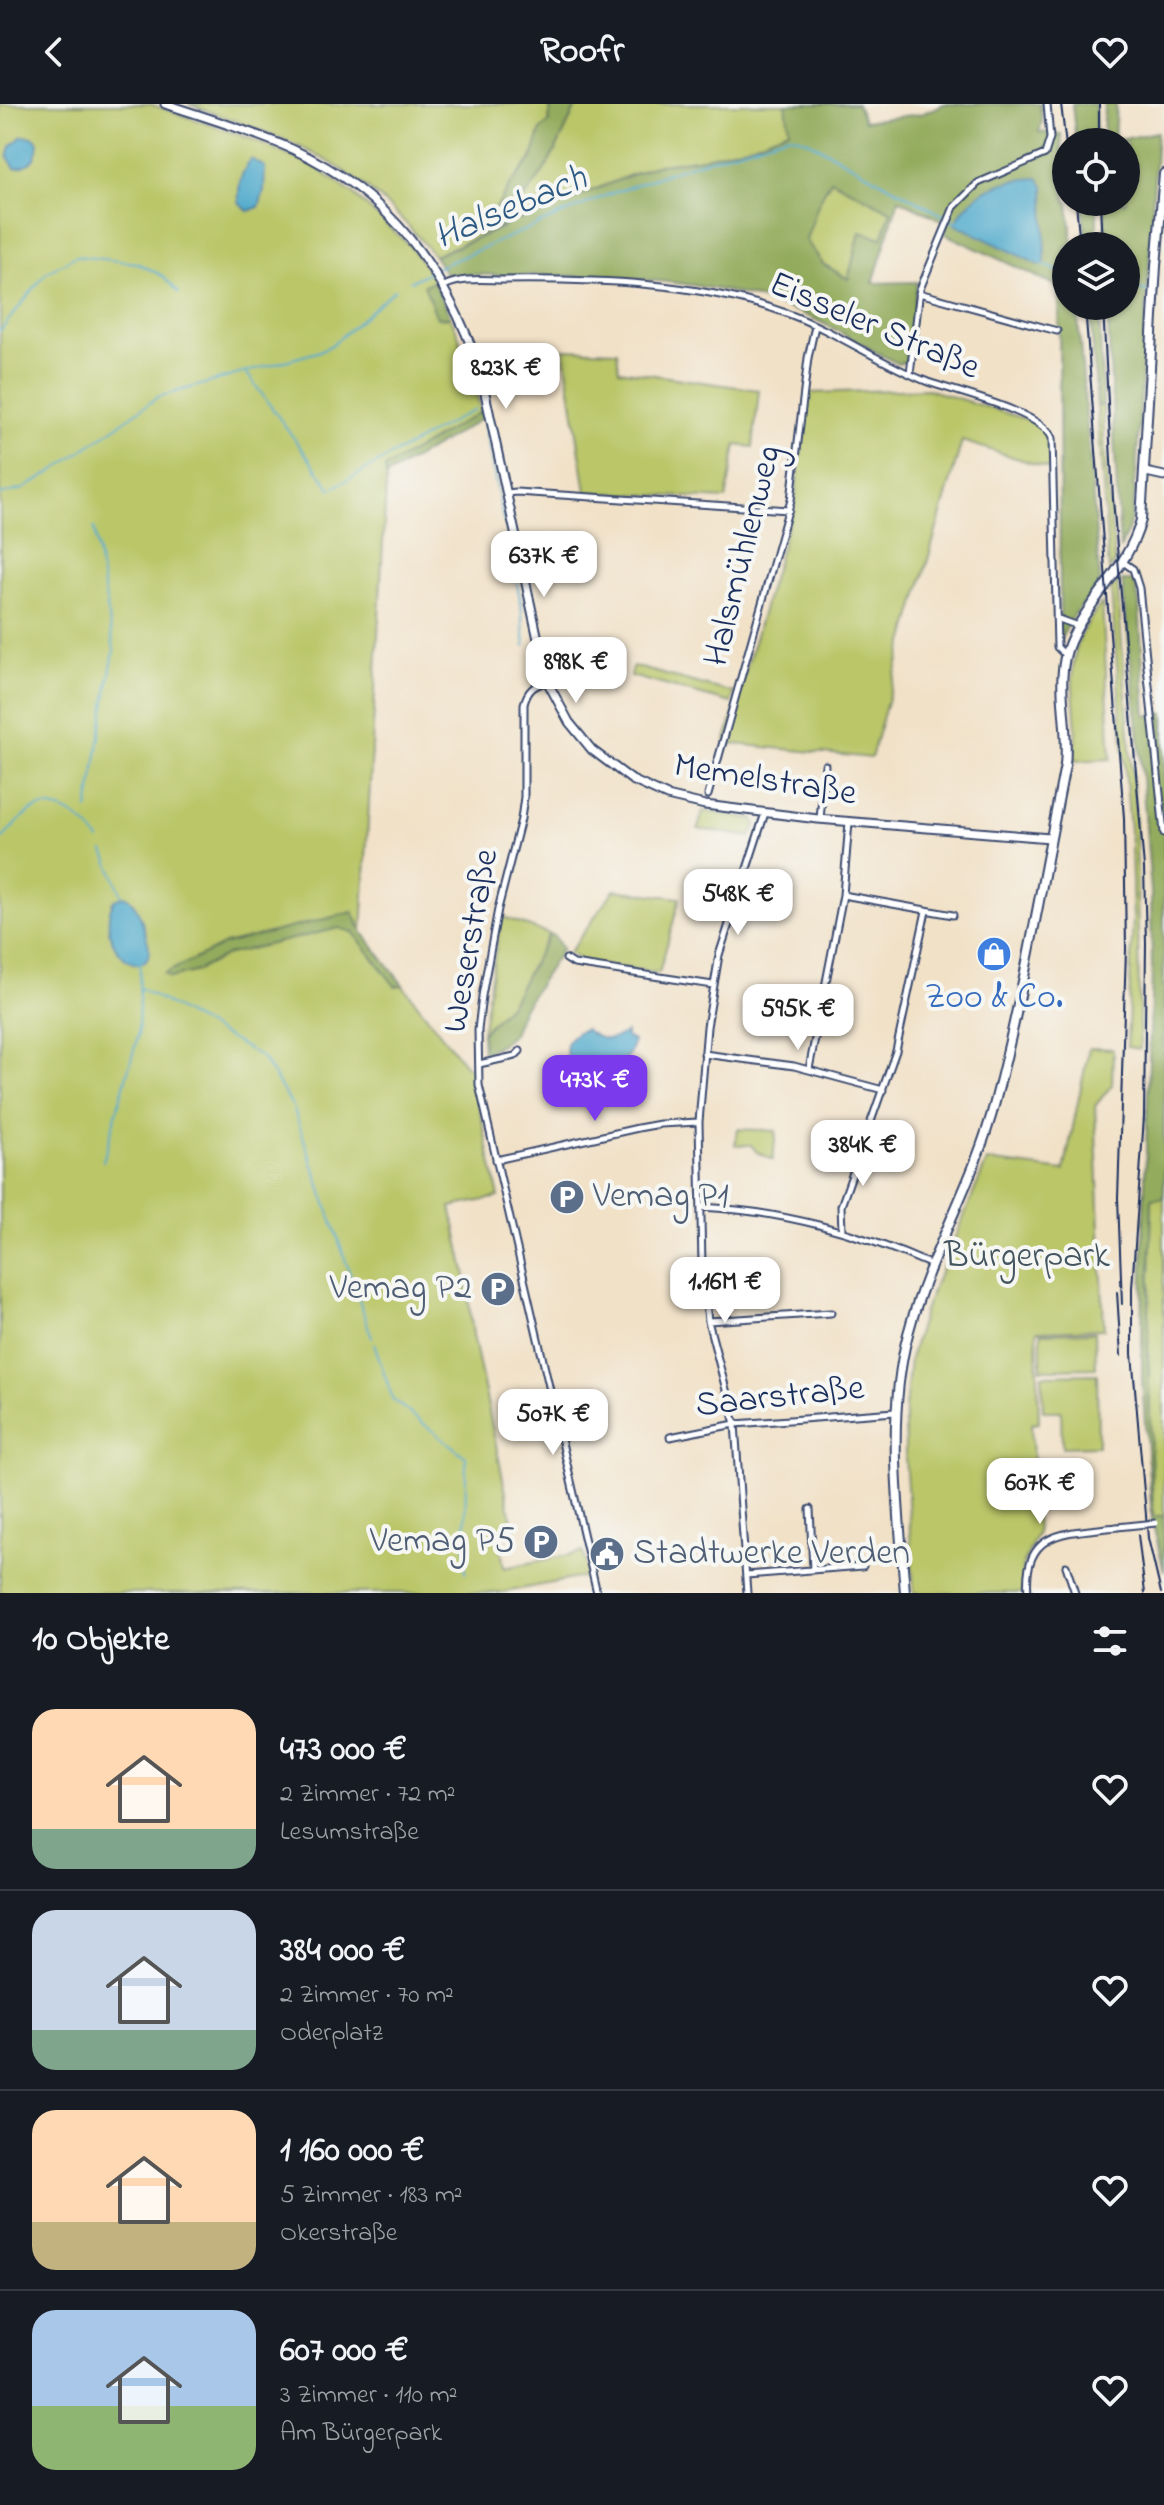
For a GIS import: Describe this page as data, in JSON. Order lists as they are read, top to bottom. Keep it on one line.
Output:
{"streets":{"street":["Eisseler Straße","Halsmühlenweg","Memelstraße","Weserstraße","Saarstraße"]},"crossings":[["Eisseler Straße","Halsmühlenweg"],["Eisseler Straße","Memelstraße"],["Memelstraße","Weserstraße"]],"water":["Halsebach"],"parks":["Bürgerpark"],"places":{"shop":["Zoo & Co."],"parking":["Vemag P1","Vemag P2","Vemag P5"],"public building":["Stadtwerke Verden"]},"page":{"header":"Roofr","price":["823K €","637K €","898K €","548K €","595K €","473K €","384K €","1.16M €","507K €","607K €"],"heading":"10 Objekte","list":[{"name":"473 000 €","note":"2 Zimmer · 72 m² · Lesumstraße"},{"name":"384 000 €","note":"2 Zimmer · 70 m² · Oderplatz"},{"name":"1 160 000 €","note":"5 Zimmer · 183 m² · Okerstraße"},{"name":"607 000 €","note":"3 Zimmer · 110 m² · Am Bürgerpark"}]}}
